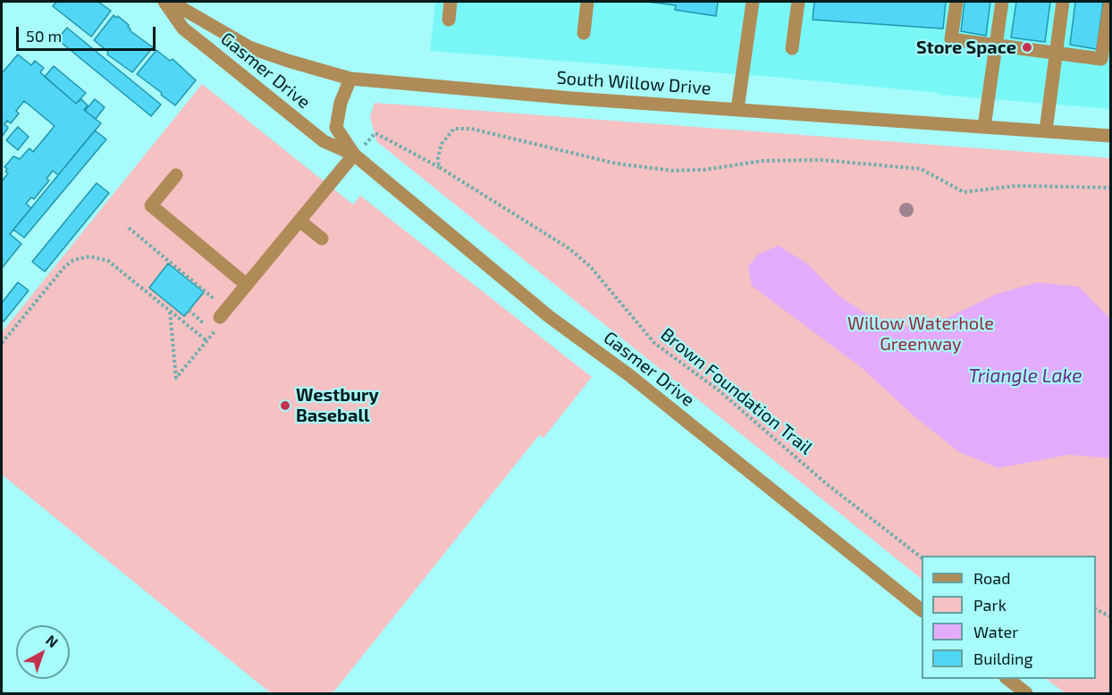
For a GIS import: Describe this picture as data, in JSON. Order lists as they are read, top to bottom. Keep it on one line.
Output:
{"streets":{"street":["Gasmer Drive","South Willow Drive"],"path":["Brown Foundation Trail"]},"crossings":[["Gasmer Drive","South Willow Drive"],["Gasmer Drive","Brown Foundation Trail"]],"water":["Triangle Lake"],"parks":["Willow Waterhole Greenway"],"places":["Store Space","Westbury Baseball"],"legend":["Road","Park","Water","Building"],"scale_bar":"50 m","north":"top right"}
